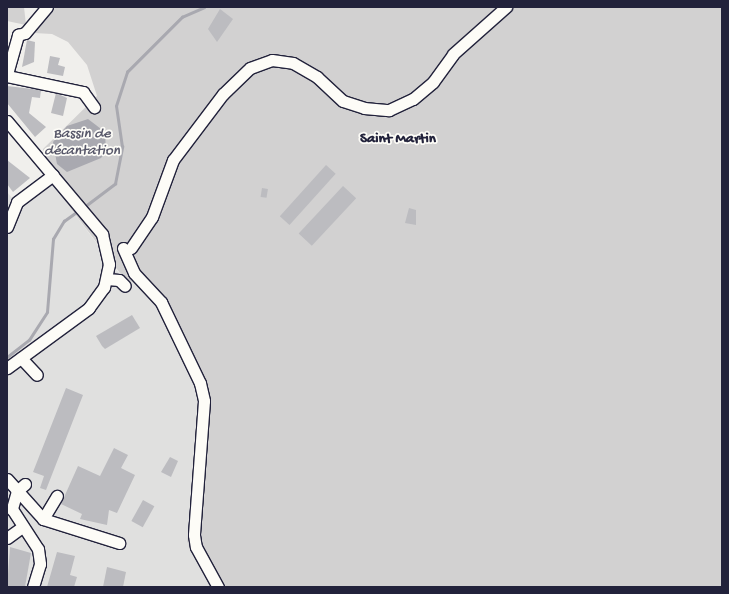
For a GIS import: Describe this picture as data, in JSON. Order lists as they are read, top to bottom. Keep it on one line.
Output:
{"districts":["Saint Martin"],"water":["Bassin de décantation"]}
